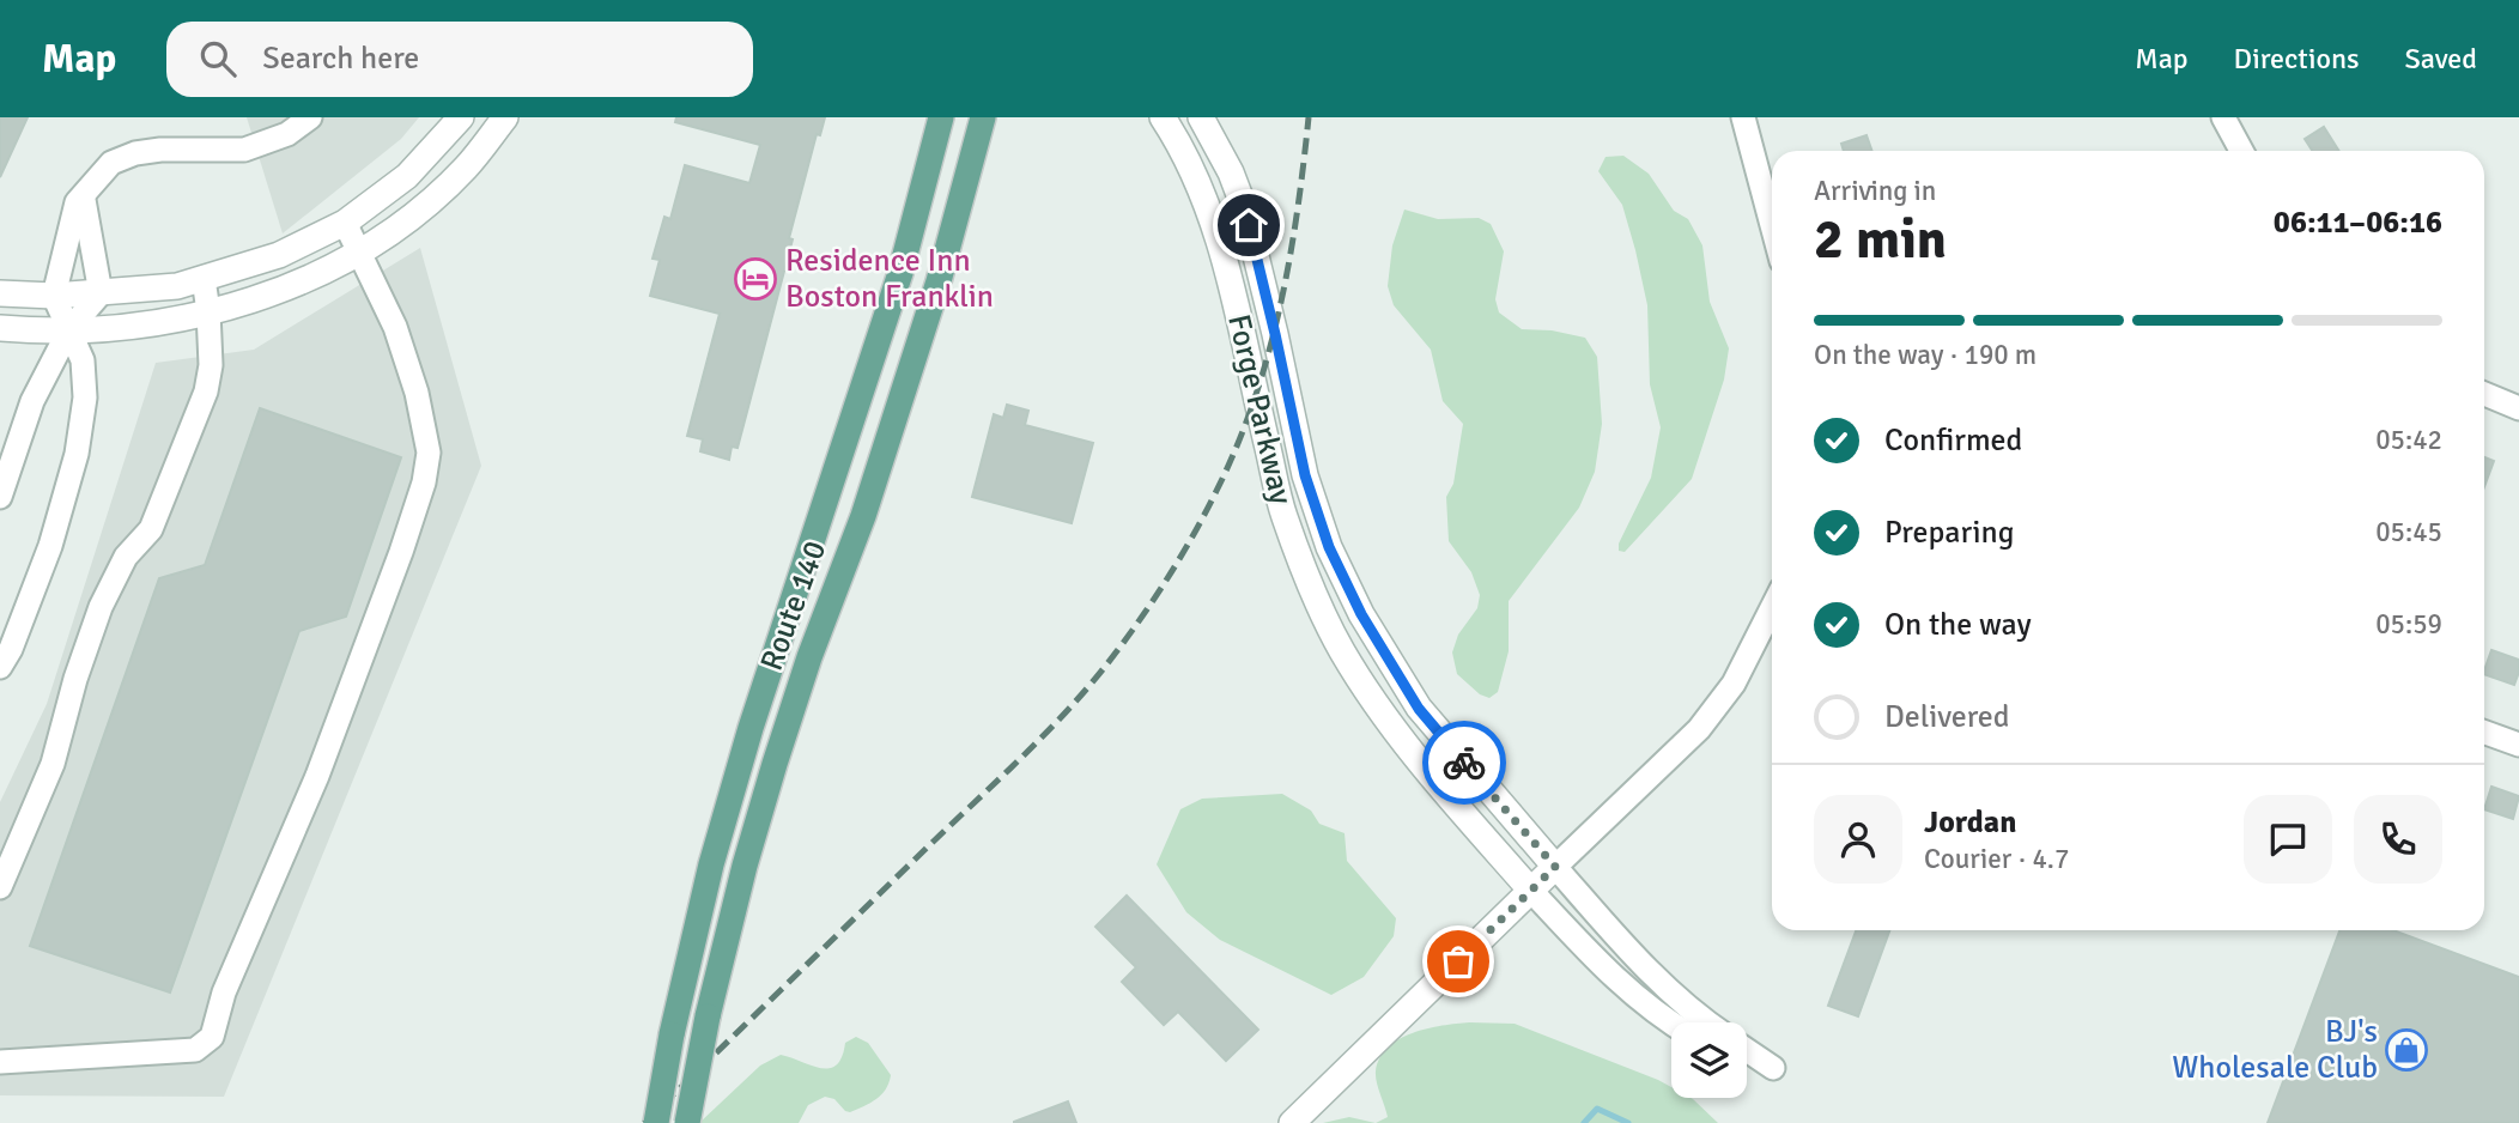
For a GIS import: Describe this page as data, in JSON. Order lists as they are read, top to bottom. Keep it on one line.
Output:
{"streets":{"main road":["Route 140"],"street":["Forge Parkway"]},"places":{"hotel":["Residence Inn Boston Franklin"],"shop":["BJ's Wholesale Club"]},"page":{"header":"Map","search":"Search here","nav":["Map","Directions","Saved"],"heading":["2 min","Arriving in","06:11–06:16"],"panel":["Jordan","Courier · 4.7"],"bar":"On the way · 190 m","list":[["Confirmed","05:42"],["Preparing","05:45"],["On the way","05:59"],"Delivered"]}}
